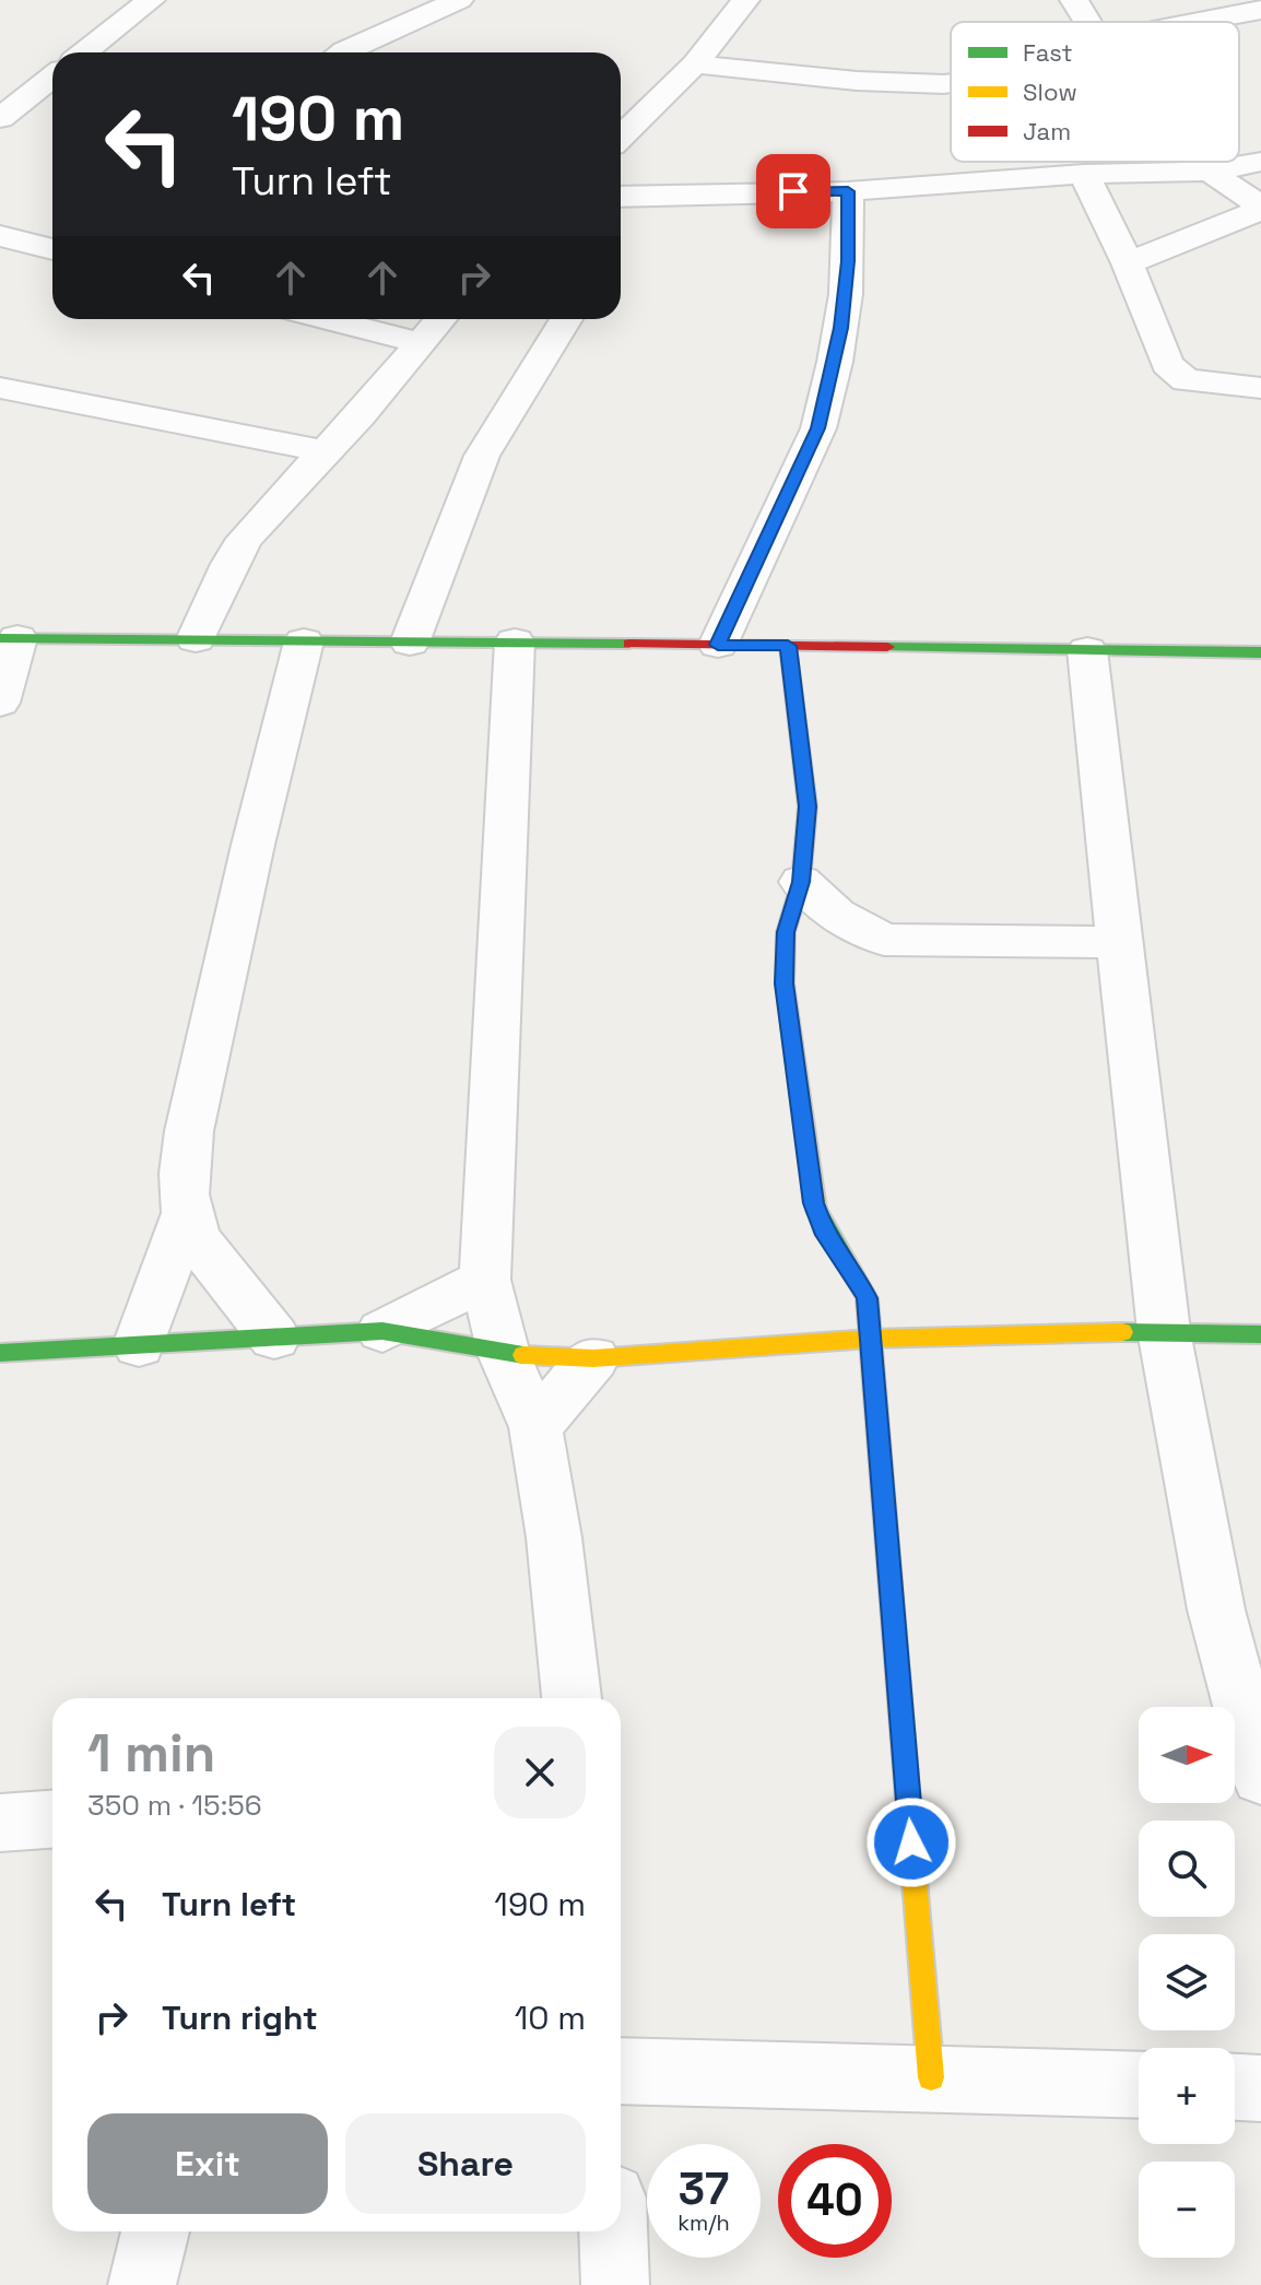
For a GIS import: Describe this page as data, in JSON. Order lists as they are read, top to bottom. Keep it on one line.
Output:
{"legend":["Fast","Slow","Jam"],"north":"right","page":{"turn":["190 m","Turn left"],"heading":["1 min","350 m · 15:56"],"map_buttons":["+","−"],"list":[{"name":"Turn left","value":"190 m"},{"name":"Turn right","value":"10 m"}],"buttons":["Exit","Share"],"speed":"37 km/h","limit":"40"}}
